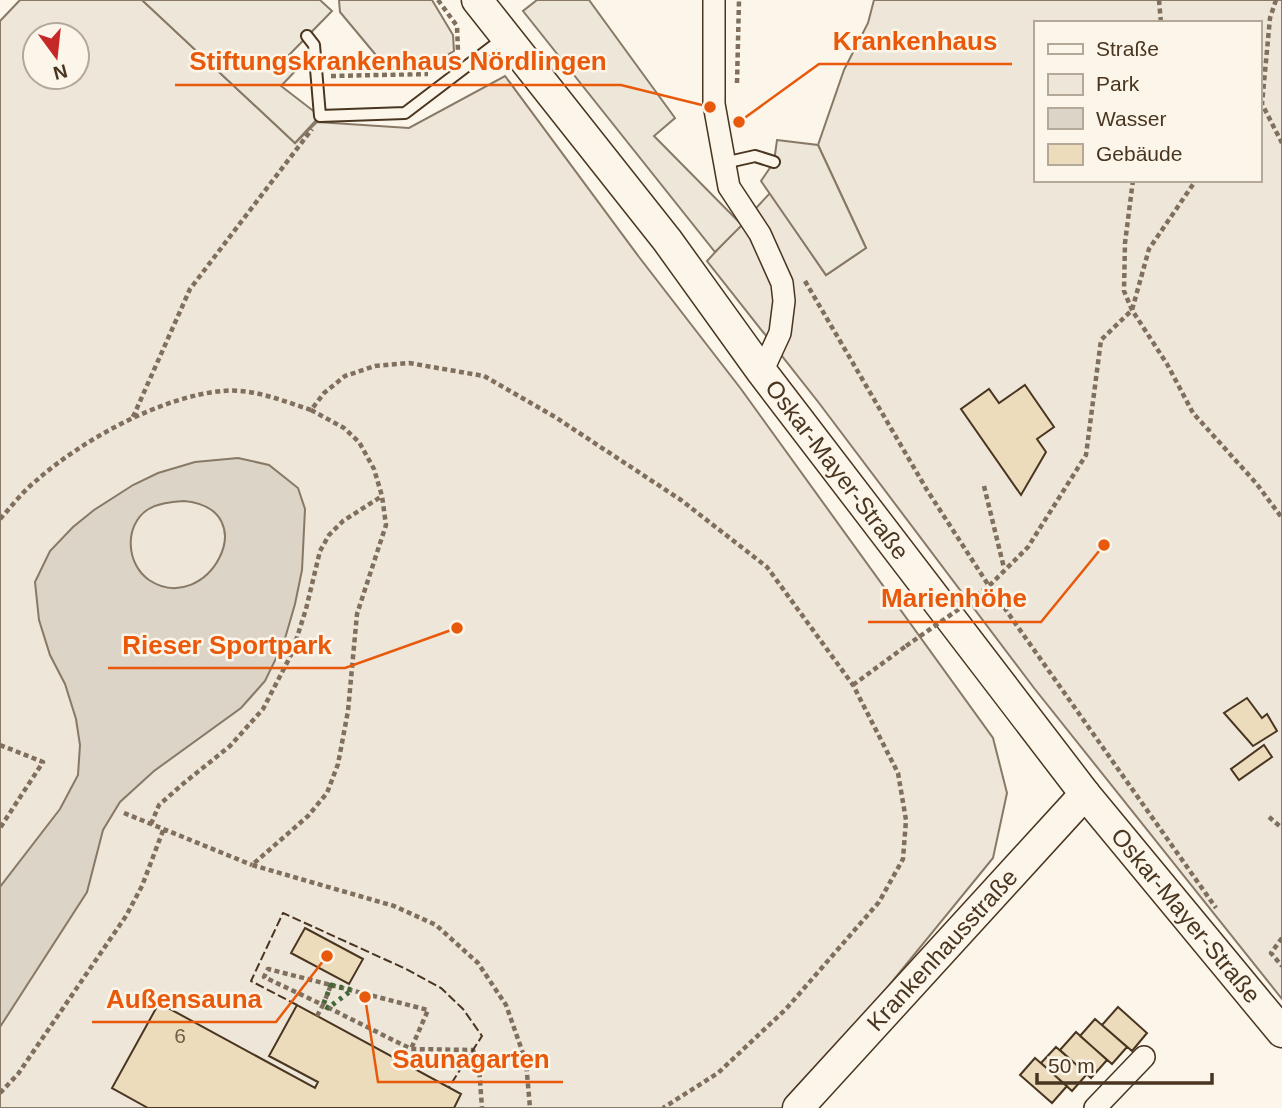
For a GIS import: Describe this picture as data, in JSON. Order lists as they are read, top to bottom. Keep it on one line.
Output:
{"streets":{"main road":["Oskar-Mayer-Straße","Krankenhausstraße"]},"crossings":[["Oskar-Mayer-Straße","Krankenhausstraße"]],"places":["Stiftungskrankenhaus Nördlingen","Krankenhaus","Marienhöhe","Rieser Sportpark","Außensauna","Saunagarten"],"house_numbers":["6"],"legend":["Straße","Park","Wasser","Gebäude"],"scale_bar":"50 m","north":"bottom"}
